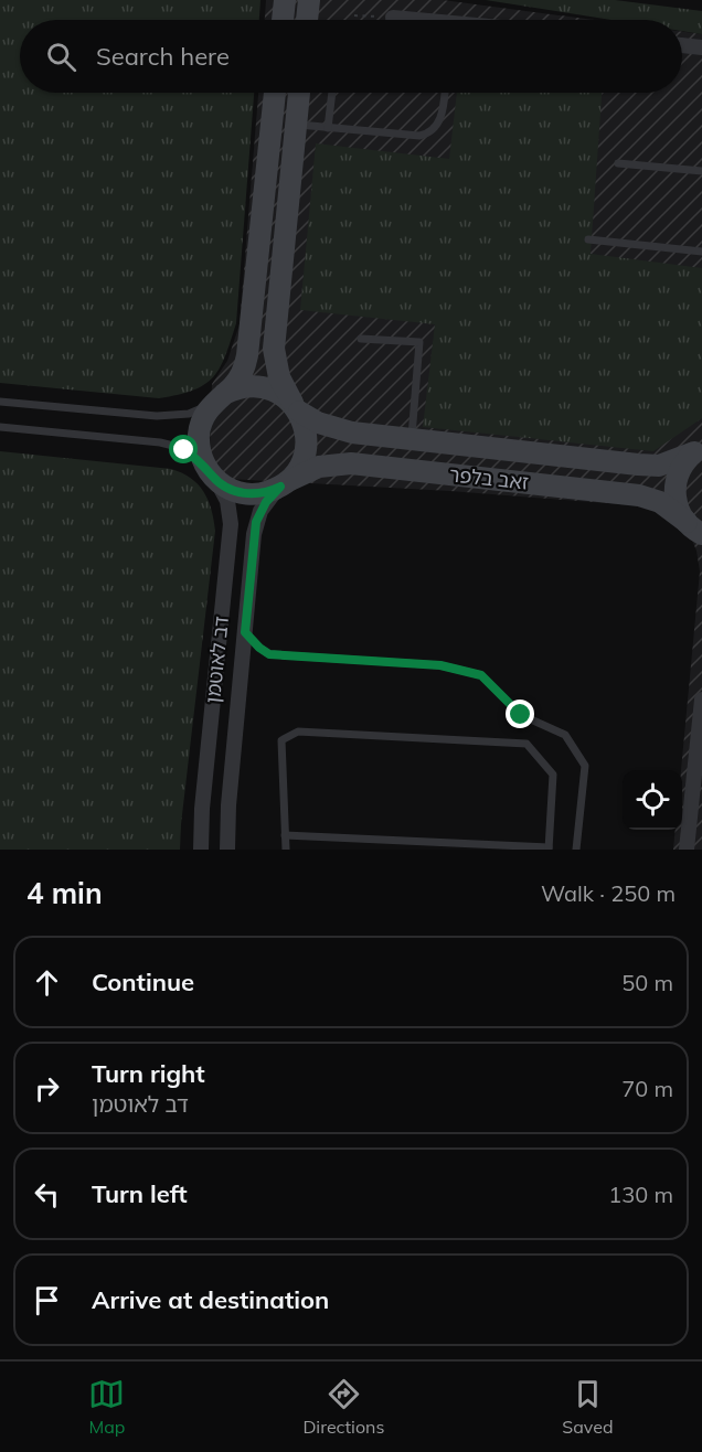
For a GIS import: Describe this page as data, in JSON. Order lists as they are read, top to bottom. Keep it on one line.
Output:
{"streets":{"street":["זאב בלפר","דב לאוטמן"]},"crossings":[["זאב בלפר","דב לאוטמן"]],"page":{"search":"Search here","heading":["4 min","Walk · 250 m"],"list":[["Continue","50 m"],["Turn right","דב לאוטמן","70 m"],["Turn left","130 m"],"Arrive at destination"],"nav":["Map","Directions","Saved"]}}
